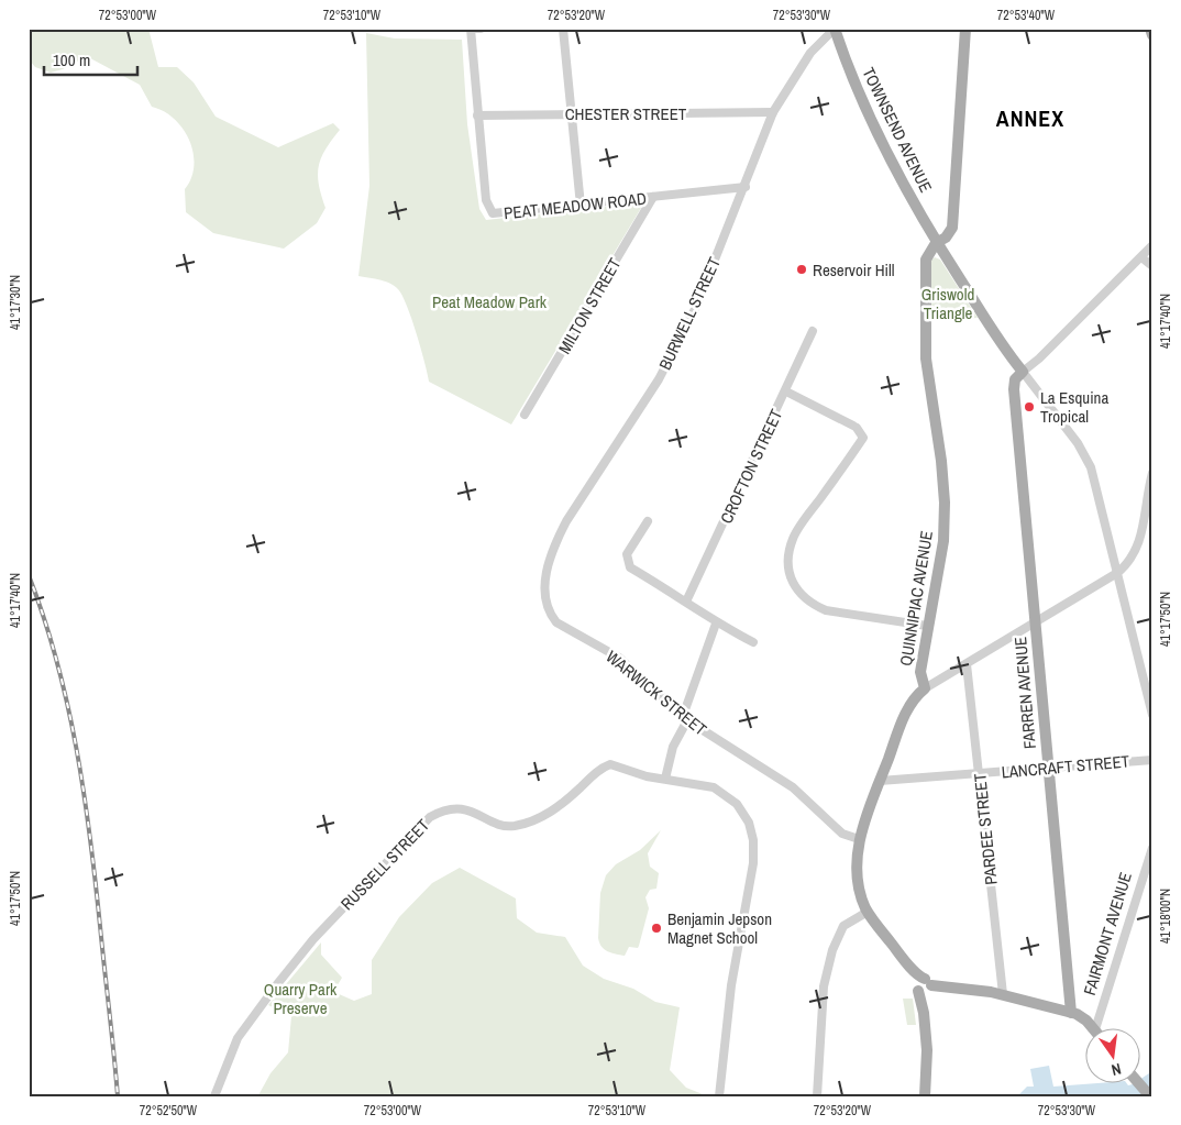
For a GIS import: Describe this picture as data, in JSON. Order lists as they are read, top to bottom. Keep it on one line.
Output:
{"streets":{"main road":["TOWNSEND AVENUE","QUINNIPIAC AVENUE","FARREN AVENUE"],"street":["CHESTER STREET","PEAT MEADOW ROAD","MILTON STREET","BURWELL STREET","CROFTON STREET","WARWICK STREET","LANCRAFT STREET","PARDEE STREET","RUSSELL STREET","FAIRMONT AVENUE"]},"crossings":[["CHESTER STREET","PEAT MEADOW ROAD"],["CHESTER STREET","BURWELL STREET"],["TOWNSEND AVENUE","BURWELL STREET"],["TOWNSEND AVENUE","QUINNIPIAC AVENUE"],["PEAT MEADOW ROAD","MILTON STREET"],["PEAT MEADOW ROAD","BURWELL STREET"],["BURWELL STREET","WARWICK STREET"],["QUINNIPIAC AVENUE","WARWICK STREET"],["QUINNIPIAC AVENUE","LANCRAFT STREET"],["FARREN AVENUE","LANCRAFT STREET"],["LANCRAFT STREET","PARDEE STREET"]],"districts":["ANNEX"],"parks":["Griswold Triangle","Peat Meadow Park","Quarry Park Preserve"],"places":["Reservoir Hill","La Esquina Tropical","Benjamin Jepson Magnet School"],"scale_bar":"100 m","north":"bottom","coordinates":["72°53'00\"W","72°53'10\"W","72°53'20\"W","72°53'30\"W","72°53'40\"W","41°17'30\"N","41°17'40\"N","41°17'50\"N","41°18'00\"N","72°52'50\"W"]}
